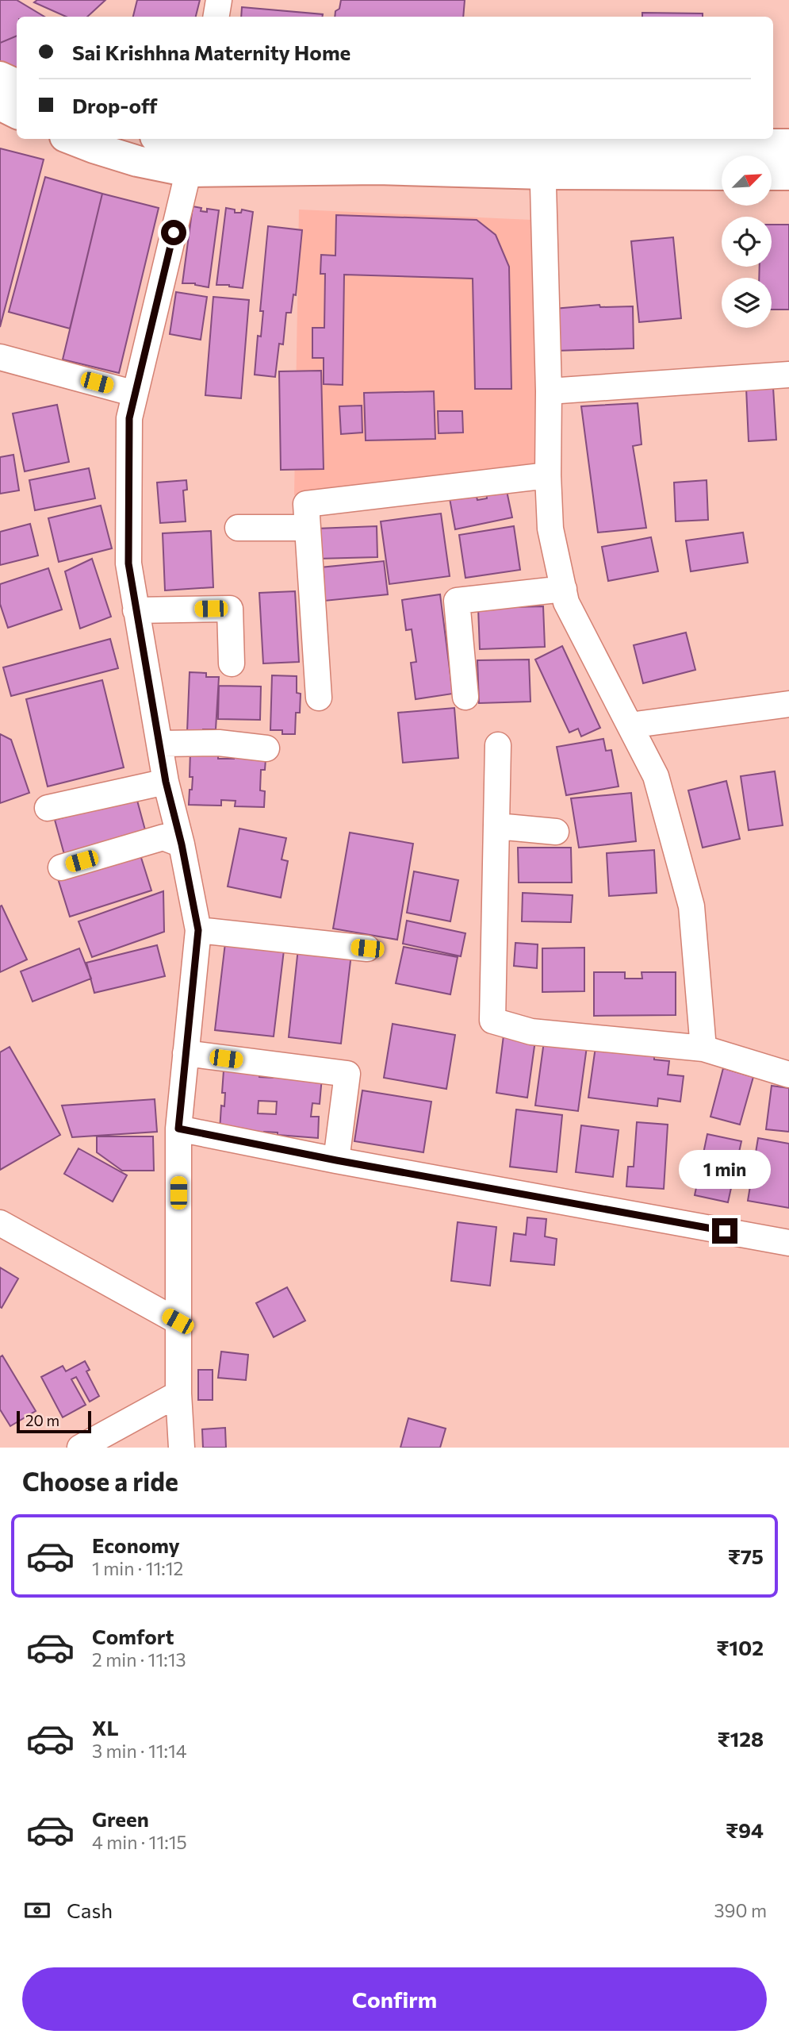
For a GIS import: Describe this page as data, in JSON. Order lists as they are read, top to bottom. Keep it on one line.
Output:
{"scale_bar":"20 m","north":"top right","page":{"banner":["Sai Krishhna Maternity Home","Drop-off"],"bubble":"1 min","scale":"20 m","heading":"Choose a ride","list":[{"name":"Economy","note":"1 min · 11:12","value":"₹75"},{"name":"Comfort","note":"2 min · 11:13","value":"₹102"},{"name":"XL","note":"3 min · 11:14","value":"₹128"},{"name":"Green","note":"4 min · 11:15","value":"₹94"}],"pay":["Cash","390 m"],"buttons":"Confirm"}}
